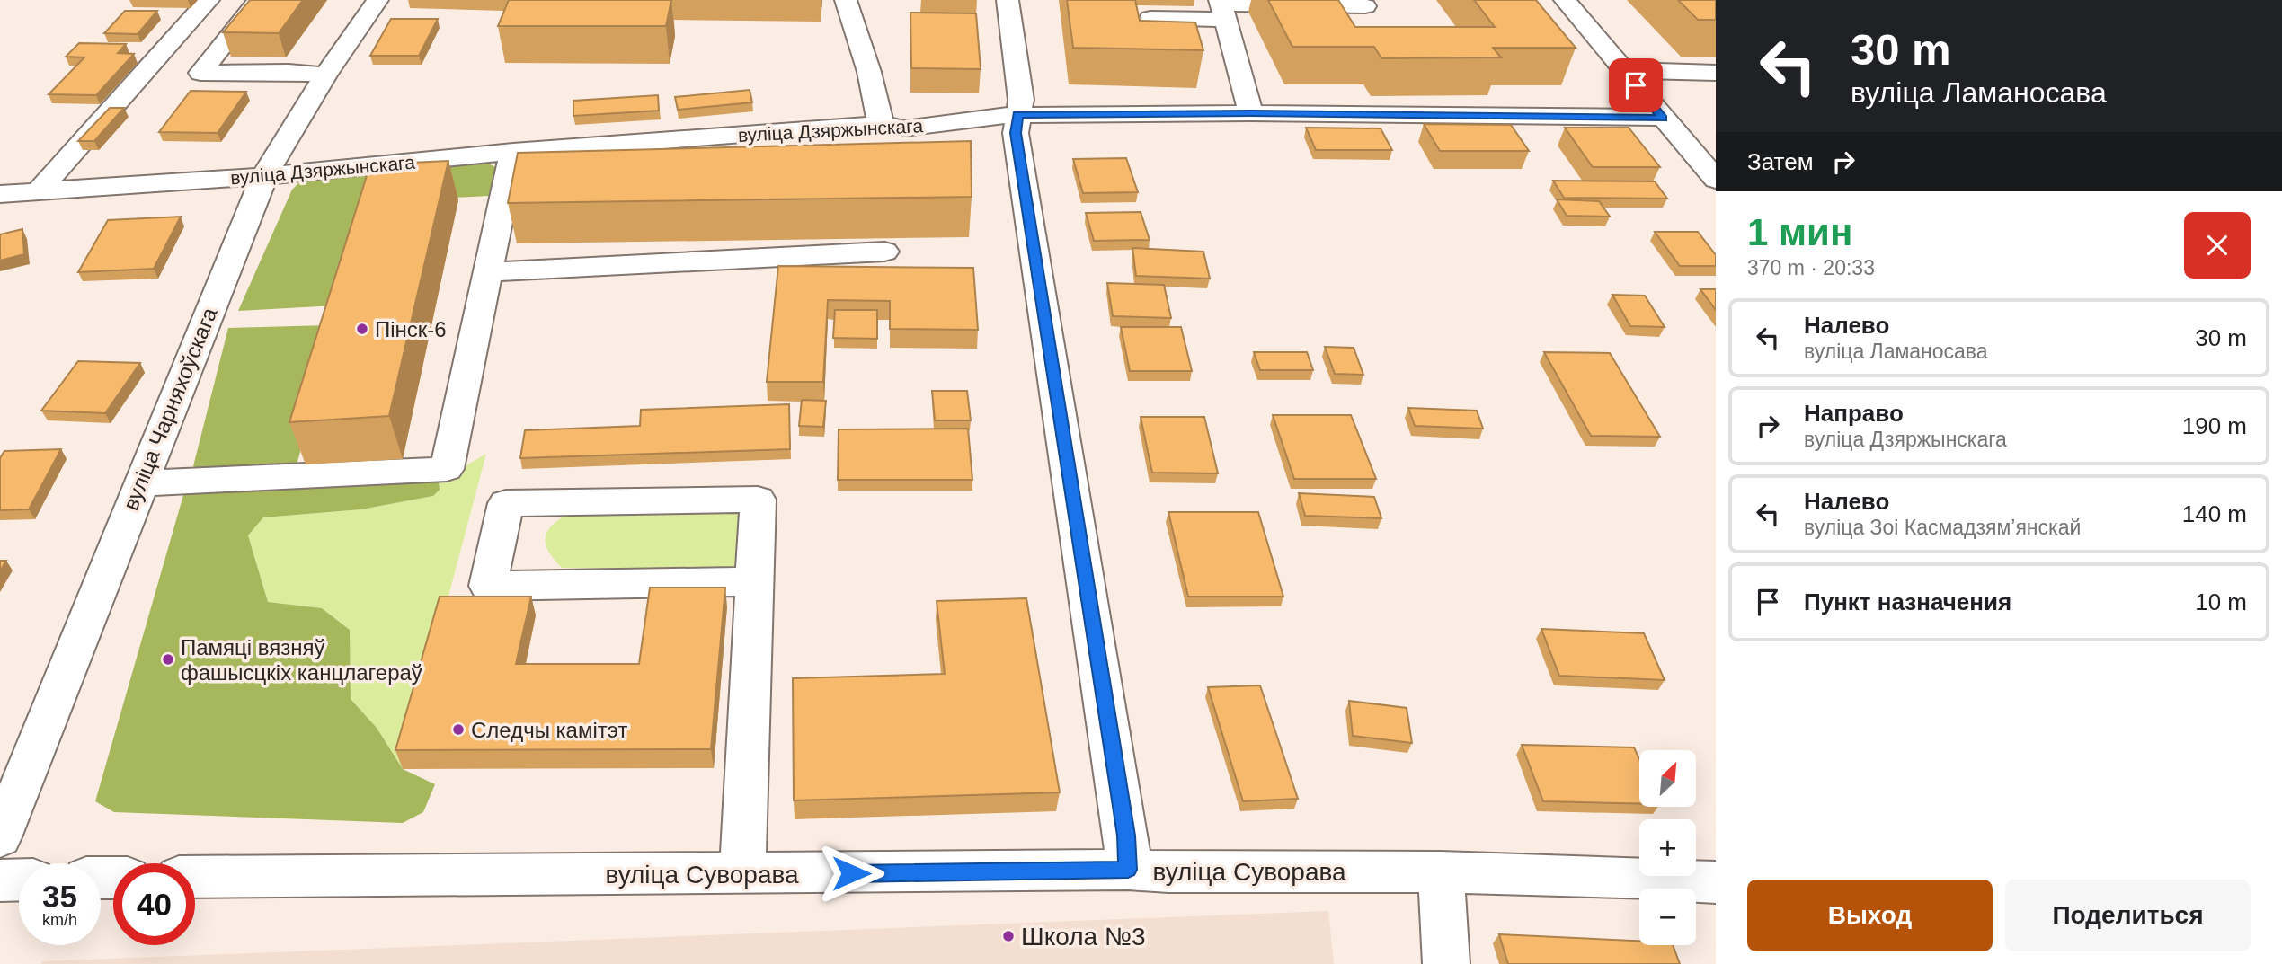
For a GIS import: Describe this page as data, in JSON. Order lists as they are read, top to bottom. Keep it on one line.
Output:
{"streets":{"street":["вуліца Дзяржынскага","вуліца Чарняхоўскага","вуліца Суворава"]},"crossings":[["вуліца Дзяржынскага","вуліца Чарняхоўскага"]],"places":["Пінск-6","Памяці вязняў фашысцкіх канцлагераў","Следчы камітэт","Школа №3"],"north":"top right","page":{"turn":["30 m","вуліца Ламаносава"],"then":"Затем","heading":["1 мин","370 m · 20:33"],"list":[{"name":"Налево","note":"вуліца Ламаносава","value":"30 m"},{"name":"Направо","note":"вуліца Дзяржынскага","value":"190 m"},{"name":"Налево","note":"вуліца Зоі Касмадзямʼянскай","value":"140 m"},{"name":"Пункт назначения","value":"10 m"}],"map_buttons":["+","−"],"speed":"35 km/h","limit":"40","buttons":["Выход","Поделиться"]}}
